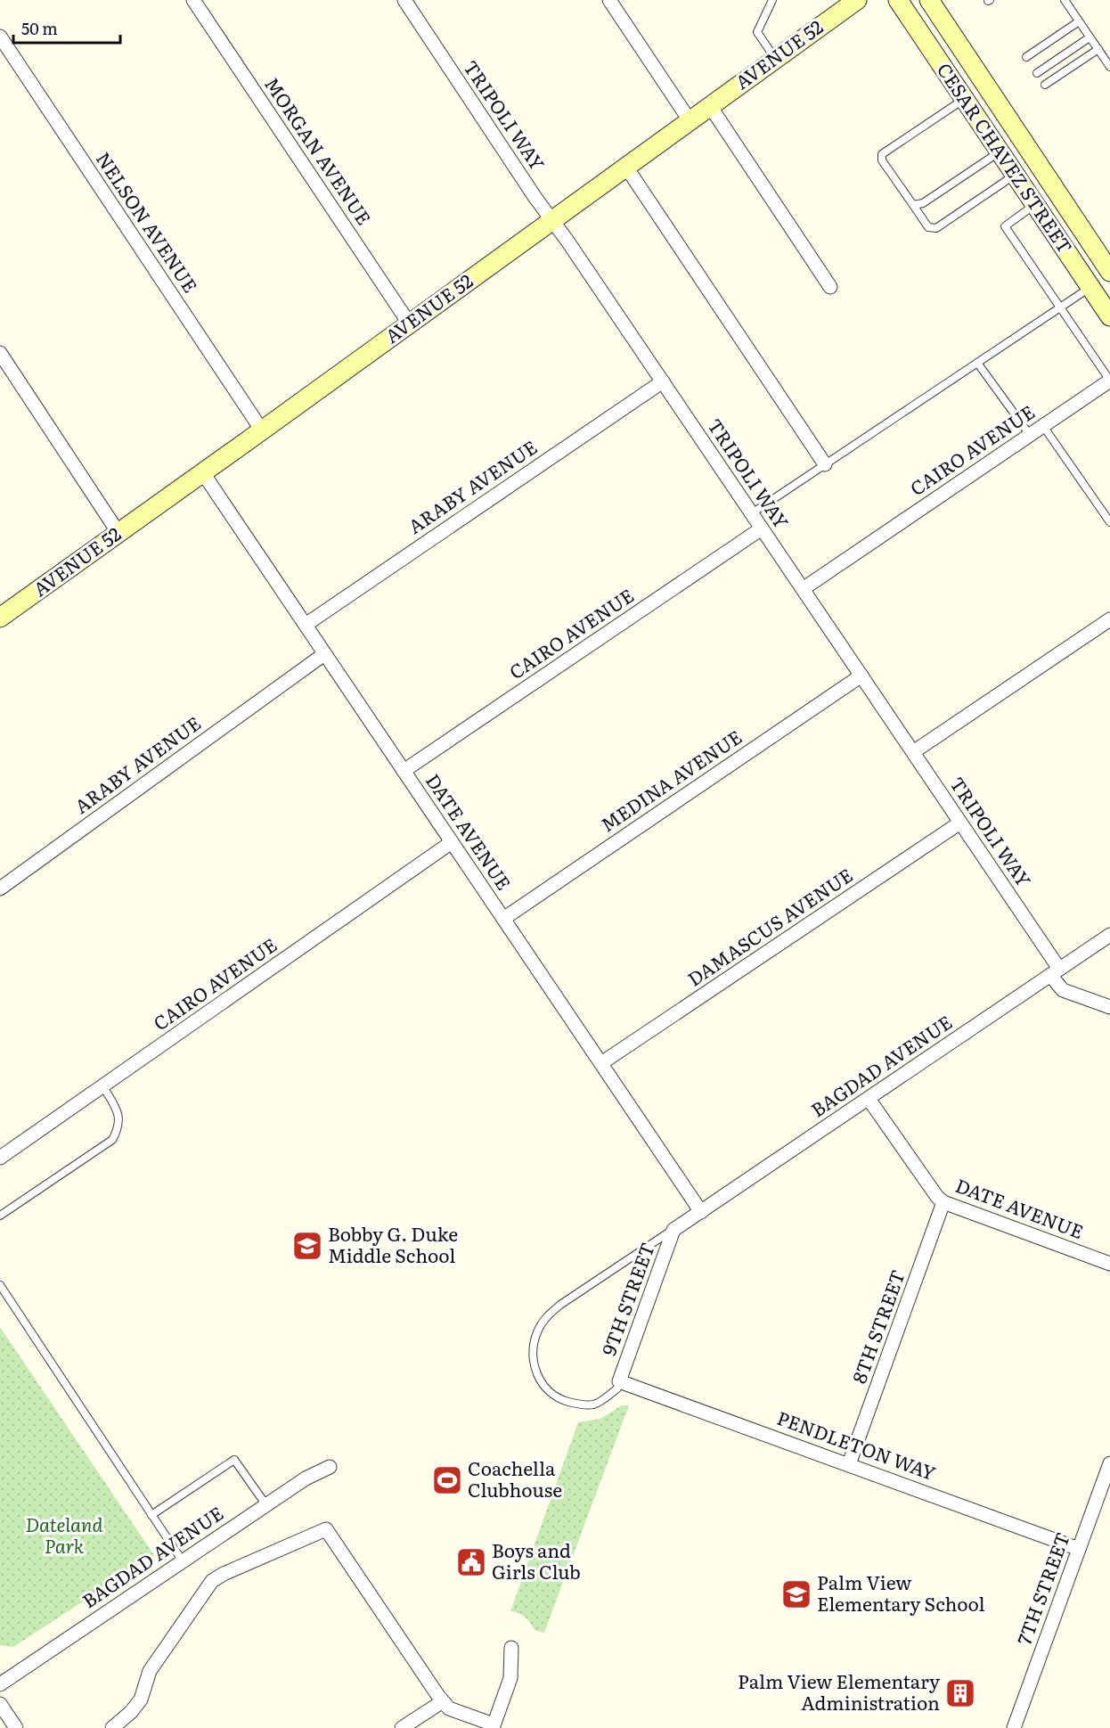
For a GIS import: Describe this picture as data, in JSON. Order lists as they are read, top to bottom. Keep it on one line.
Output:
{"streets":{"main road":["AVENUE 52","CESAR CHAVEZ STREET"],"street":["TRIPOLI WAY","MORGAN AVENUE","NELSON AVENUE","CAIRO AVENUE","ARABY AVENUE","MEDINA AVENUE","DATE AVENUE","DAMASCUS AVENUE","BAGDAD AVENUE","9TH STREET","8TH STREET","PENDLETON WAY","7TH STREET"]},"crossings":[["AVENUE 52","TRIPOLI WAY"],["AVENUE 52","MORGAN AVENUE"],["AVENUE 52","NELSON AVENUE"],["AVENUE 52","DATE AVENUE"],["TRIPOLI WAY","CAIRO AVENUE"],["TRIPOLI WAY","ARABY AVENUE"],["TRIPOLI WAY","MEDINA AVENUE"],["TRIPOLI WAY","DAMASCUS AVENUE"],["TRIPOLI WAY","BAGDAD AVENUE"],["CAIRO AVENUE","DATE AVENUE"],["ARABY AVENUE","DATE AVENUE"],["MEDINA AVENUE","DATE AVENUE"],["DATE AVENUE","DAMASCUS AVENUE"],["DATE AVENUE","BAGDAD AVENUE"],["DATE AVENUE","8TH STREET"],["BAGDAD AVENUE","9TH STREET"],["9TH STREET","PENDLETON WAY"],["8TH STREET","PENDLETON WAY"],["PENDLETON WAY","7TH STREET"]],"parks":["Dateland Park"],"places":{"school or university":["Bobby G. Duke Middle School","Palm View Elementary School"],"sports":["Coachella Clubhouse"],"public building":["Boys and Girls Club"],"building":["Palm View Elementary Administration"]},"scale_bar":"50 m"}
